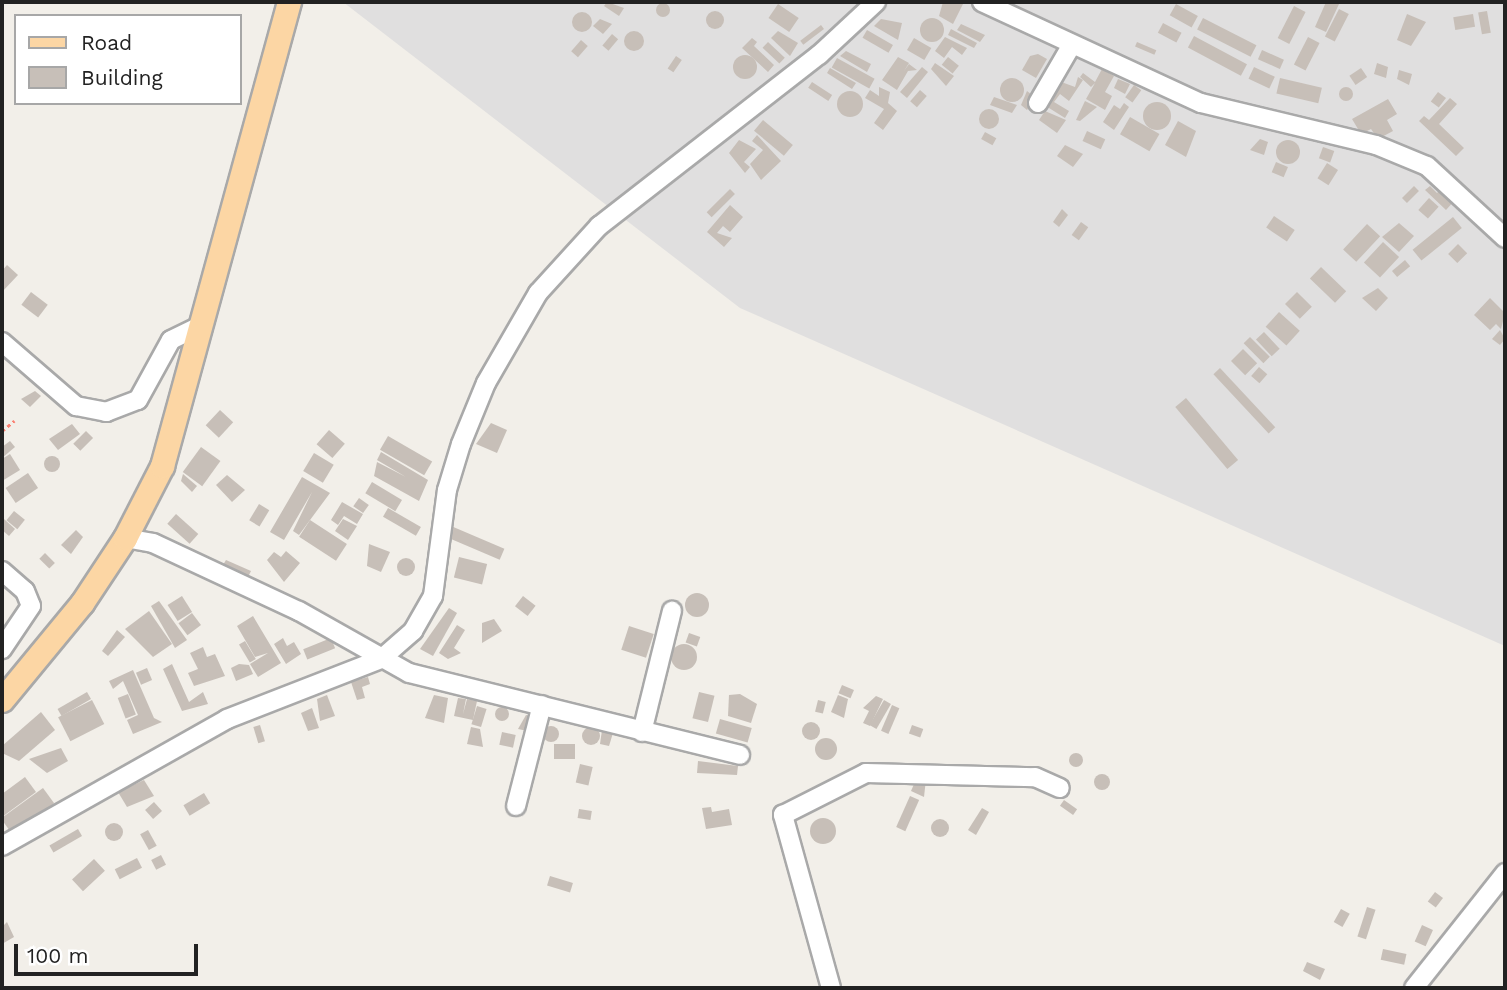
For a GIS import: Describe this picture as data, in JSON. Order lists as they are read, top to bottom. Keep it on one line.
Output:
{"legend":["Road","Building"],"scale_bar":"100 m"}
